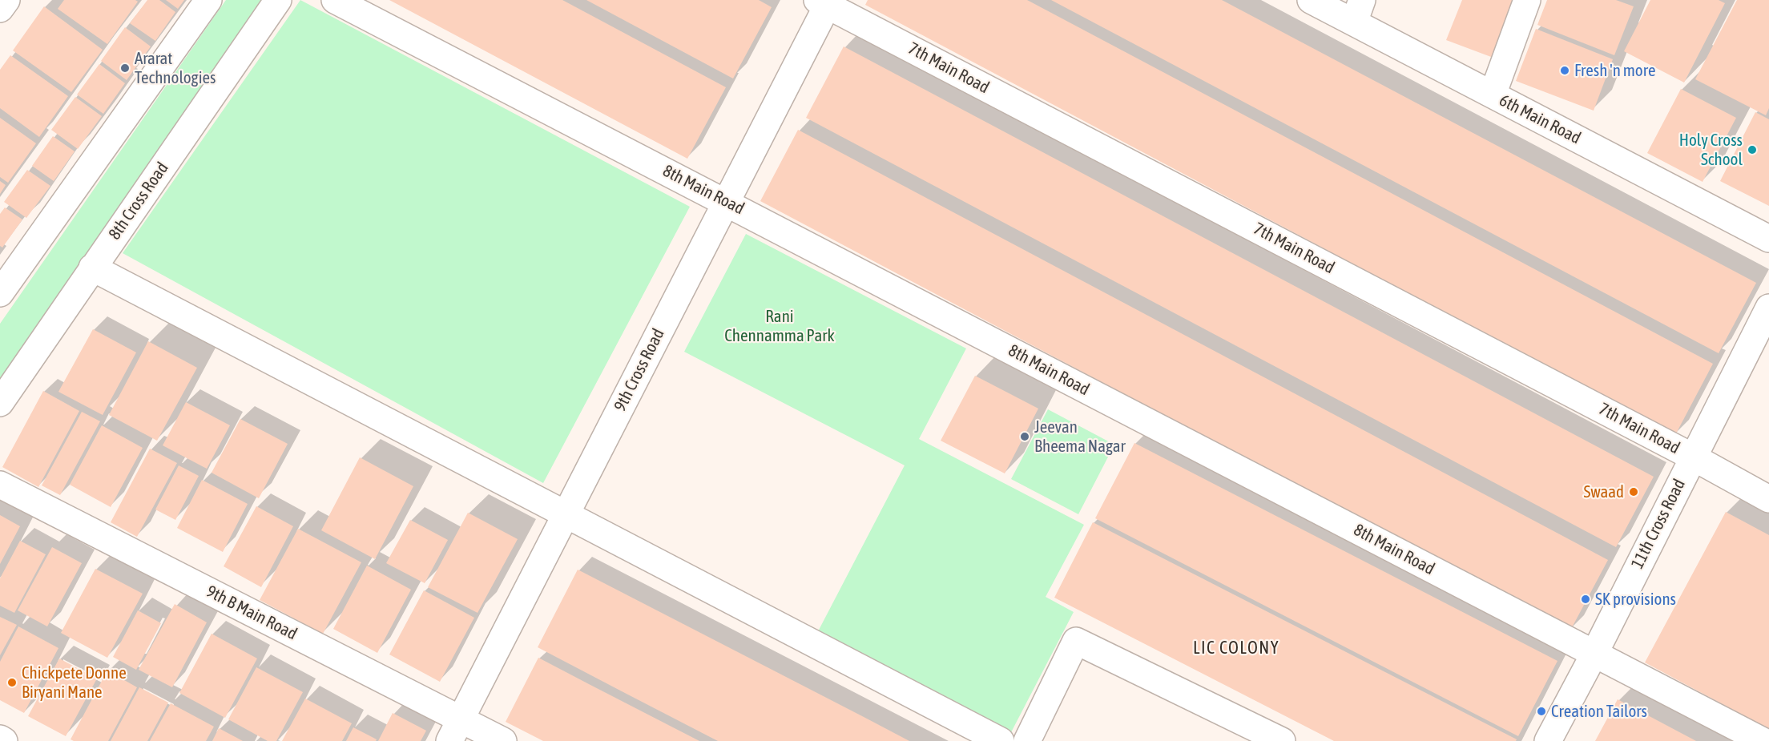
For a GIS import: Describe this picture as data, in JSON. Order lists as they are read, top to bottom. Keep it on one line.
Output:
{"streets":{"street":["7th Main Road","6th Main Road","8th Main Road","8th Cross Road","9th Cross Road","11th Cross Road","9th B Main Road"]},"crossings":[["7th Main Road","9th Cross Road"],["7th Main Road","11th Cross Road"],["8th Main Road","9th Cross Road"],["8th Main Road","11th Cross Road"],["9th Cross Road","9th B Main Road"]],"districts":["LIC COLONY"],"parks":["Rani Chennamma Park"],"places":["Ararat Technologies","Fresh 'n more","Holy Cross School","Jeevan Bheema Nagar","Swaad","SK provisions","Chickpete Donne Biryani Mane","Creation Tailors"]}
